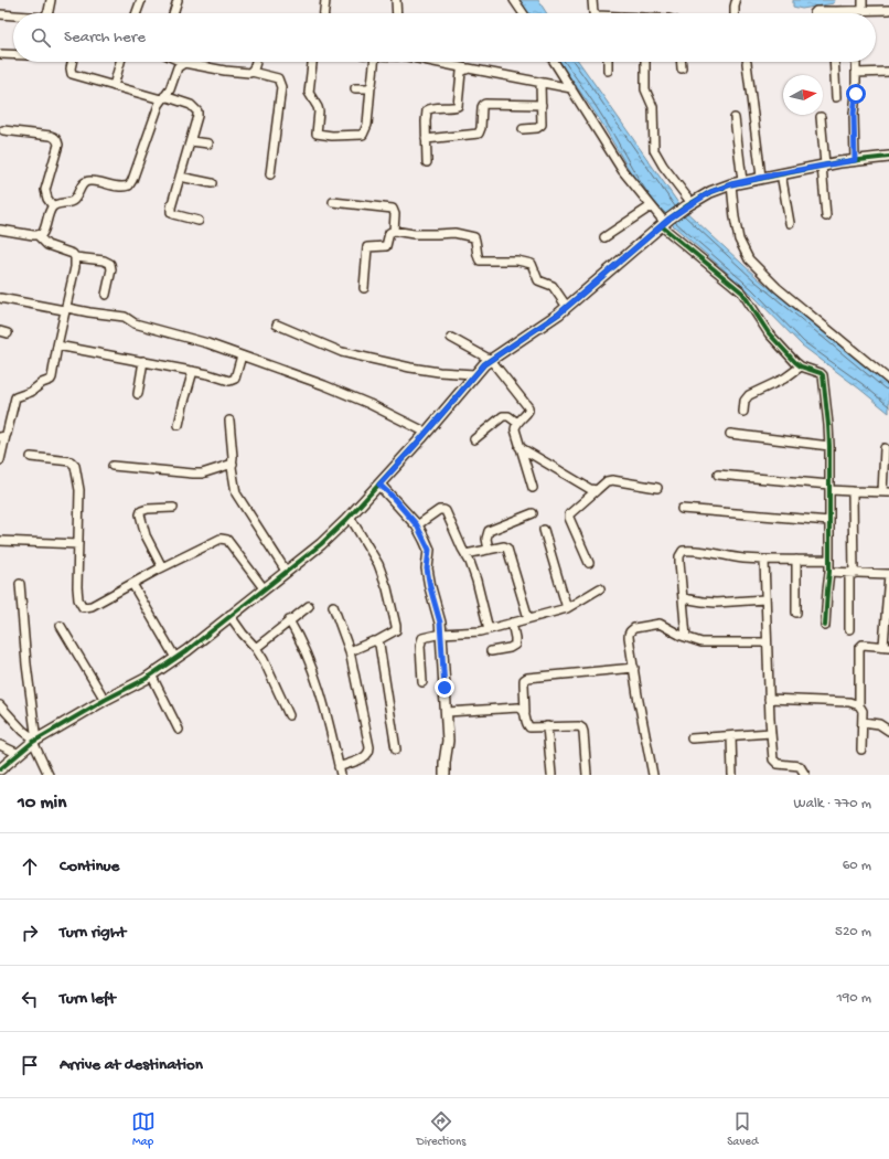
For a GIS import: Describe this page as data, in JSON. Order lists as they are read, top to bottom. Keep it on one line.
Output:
{"north":"right","page":{"search":"Search here","heading":["10 min","Walk · 770 m"],"list":[["Continue","60 m"],["Turn right","520 m"],["Turn left","190 m"],"Arrive at destination"],"nav":["Map","Directions","Saved"]}}
